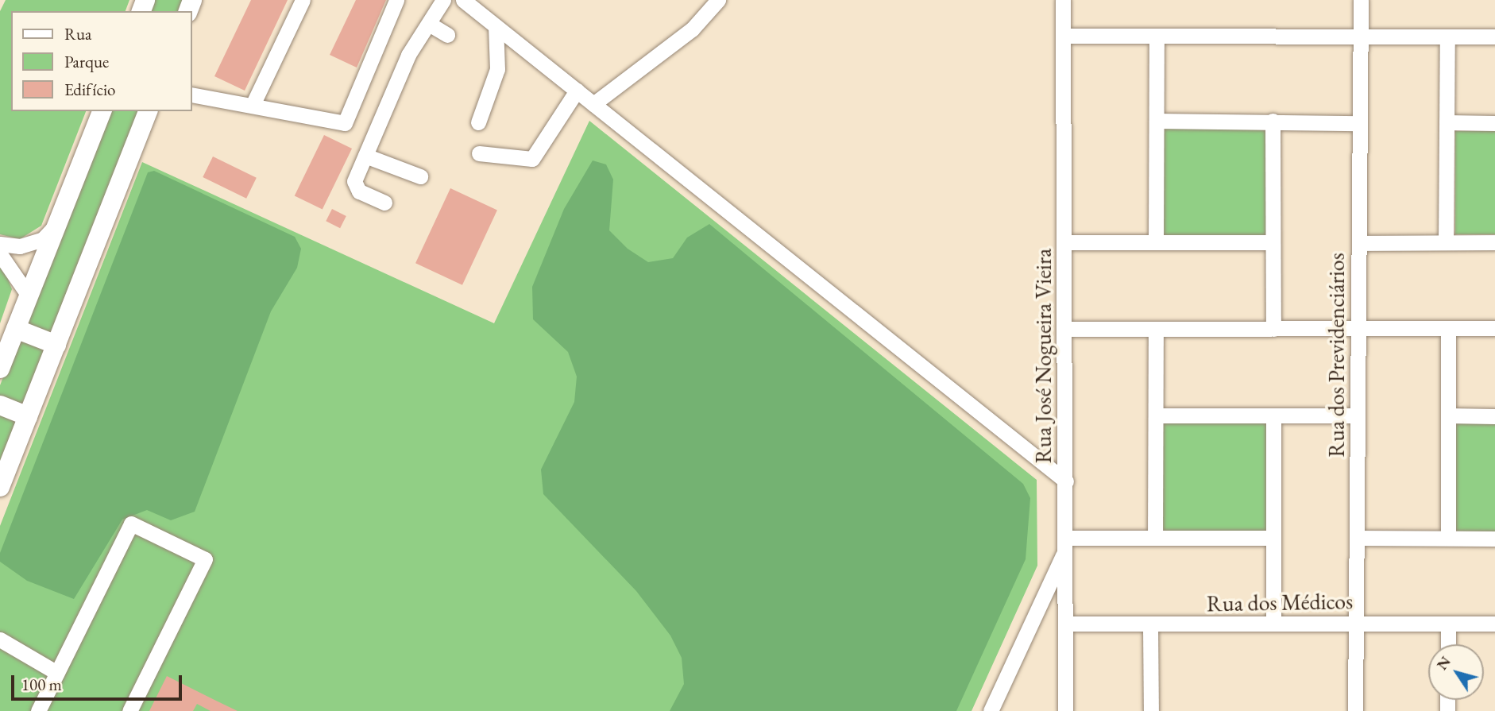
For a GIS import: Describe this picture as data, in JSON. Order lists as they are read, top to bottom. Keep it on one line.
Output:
{"streets":{"street":["Rua dos Previdenciários","Rua José Nogueira Vieira","Rua dos Médicos"]},"crossings":[["Rua dos Previdenciários","Rua dos Médicos"],["Rua José Nogueira Vieira","Rua dos Médicos"]],"legend":["Rua","Parque","Edifício"],"scale_bar":"100 m","north":"top left"}
